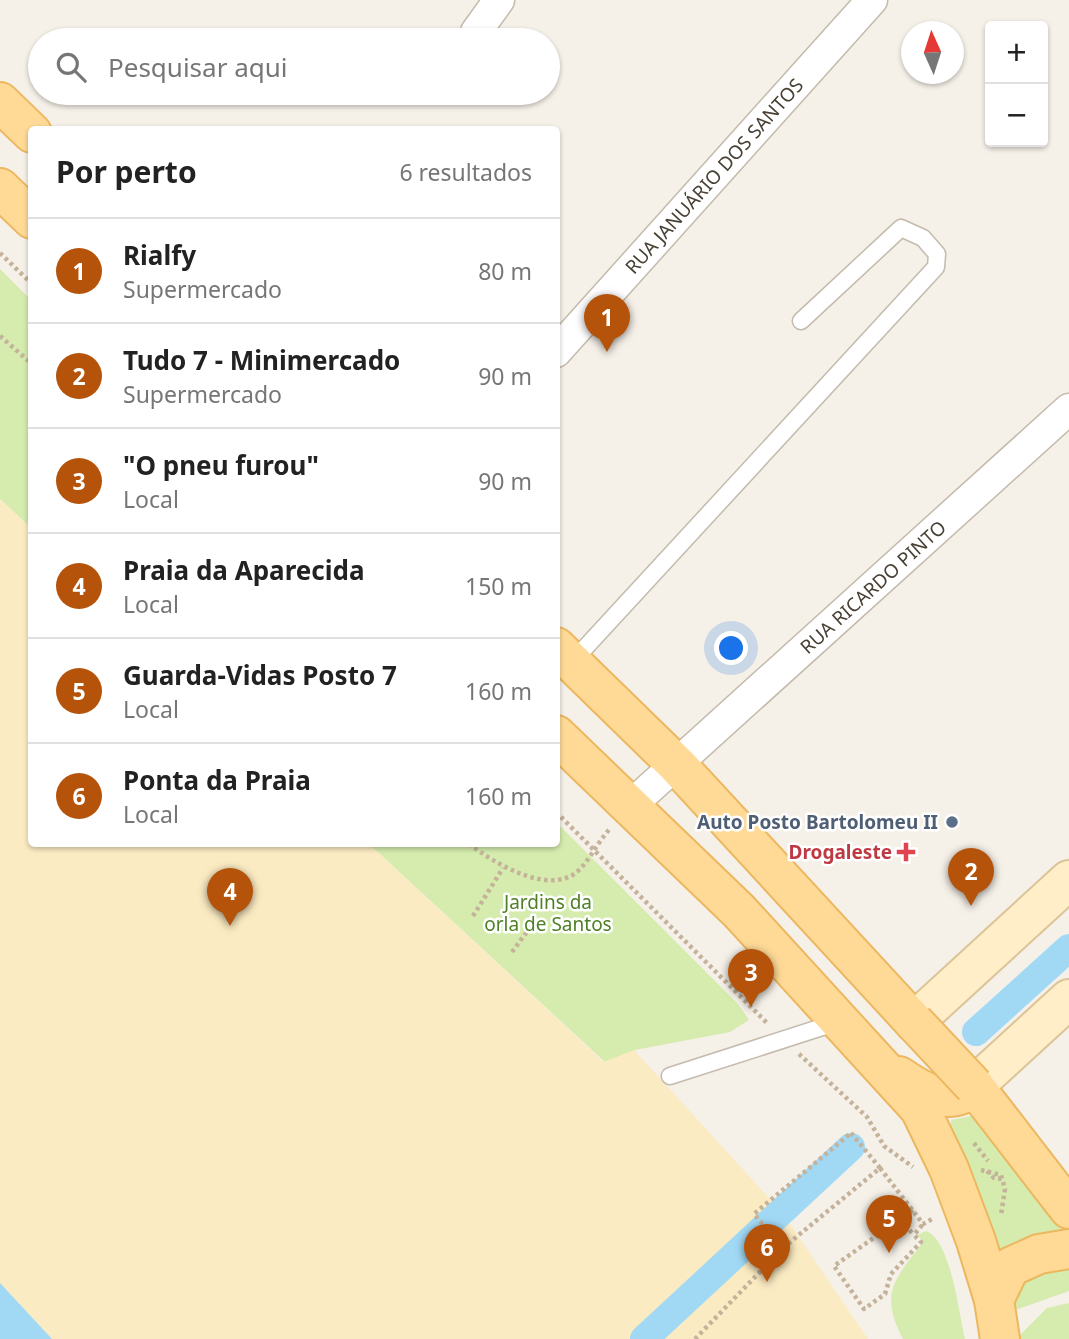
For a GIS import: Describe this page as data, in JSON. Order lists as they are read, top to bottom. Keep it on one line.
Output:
{"streets":{"street":["RUA JANUÁRIO DOS SANTOS","RUA RICARDO PINTO"]},"parks":["Jardins da orla de Santos"],"places":{"other":["Auto Posto Bartolomeu II"],"health":["Drogaleste"]},"north":"top","page":{"map_buttons":["+","−"],"search":"Pesquisar aqui","heading":["Por perto","6 resultados"],"list":[{"mark":"1","name":"Rialfy","note":"Supermercado","value":"80 m"},{"mark":"2","name":"Tudo 7 - Minimercado","note":"Supermercado","value":"90 m"},{"mark":"3","name":"\"O pneu furou\"","note":"Local","value":"90 m"},{"mark":"4","name":"Praia da Aparecida","note":"Local","value":"150 m"},{"mark":"5","name":"Guarda-Vidas Posto 7","note":"Local","value":"160 m"},{"mark":"6","name":"Ponta da Praia","note":"Local","value":"160 m"}],"pins":["1","2","4","3","5","6"]}}
